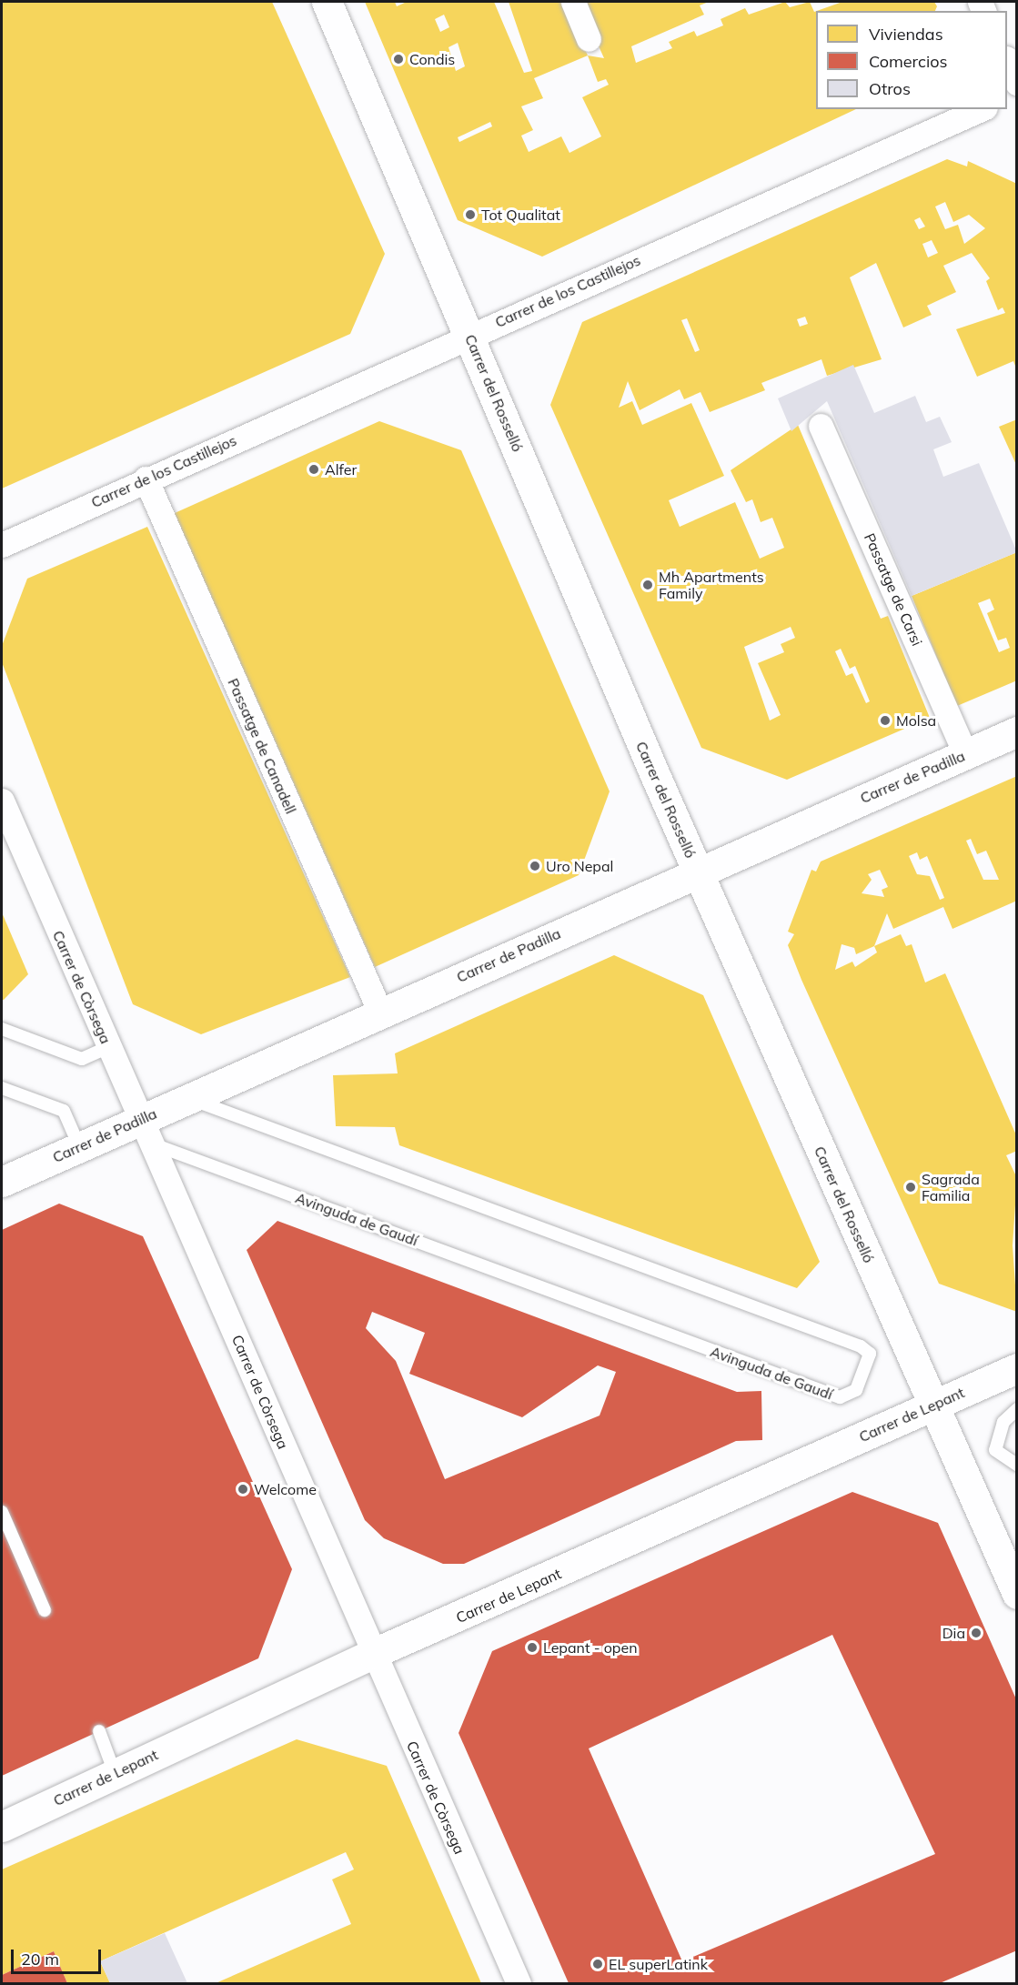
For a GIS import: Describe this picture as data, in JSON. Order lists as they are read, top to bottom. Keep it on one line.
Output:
{"streets":{"main road":["Carrer del Rosselló","Carrer de Padilla","Carrer de Lepant"],"street":["Carrer de los Castillejos","Passatge de Carsi","Passatge de Canadell","Carrer de Còrsega"],"lane":["Avinguda de Gaudí"]},"crossings":[["Carrer de los Castillejos","Carrer del Rosselló"],["Carrer de los Castillejos","Passatge de Canadell"],["Carrer del Rosselló","Carrer de Padilla"],["Carrer del Rosselló","Carrer de Lepant"],["Passatge de Carsi","Carrer de Padilla"],["Passatge de Canadell","Carrer de Padilla"],["Carrer de Padilla","Carrer de Còrsega"],["Carrer de Padilla","Avinguda de Gaudí"],["Carrer de Còrsega","Avinguda de Gaudí"],["Carrer de Còrsega","Carrer de Lepant"]],"places":["Condis","Tot Qualitat","Alfer","Mh Apartments Family","Molsa","Uro Nepal","Sagrada Familia","Welcome","Dia","Lepant - open","EL superLatink"],"legend":["Viviendas","Comercios","Otros"],"scale_bar":"20 m"}
